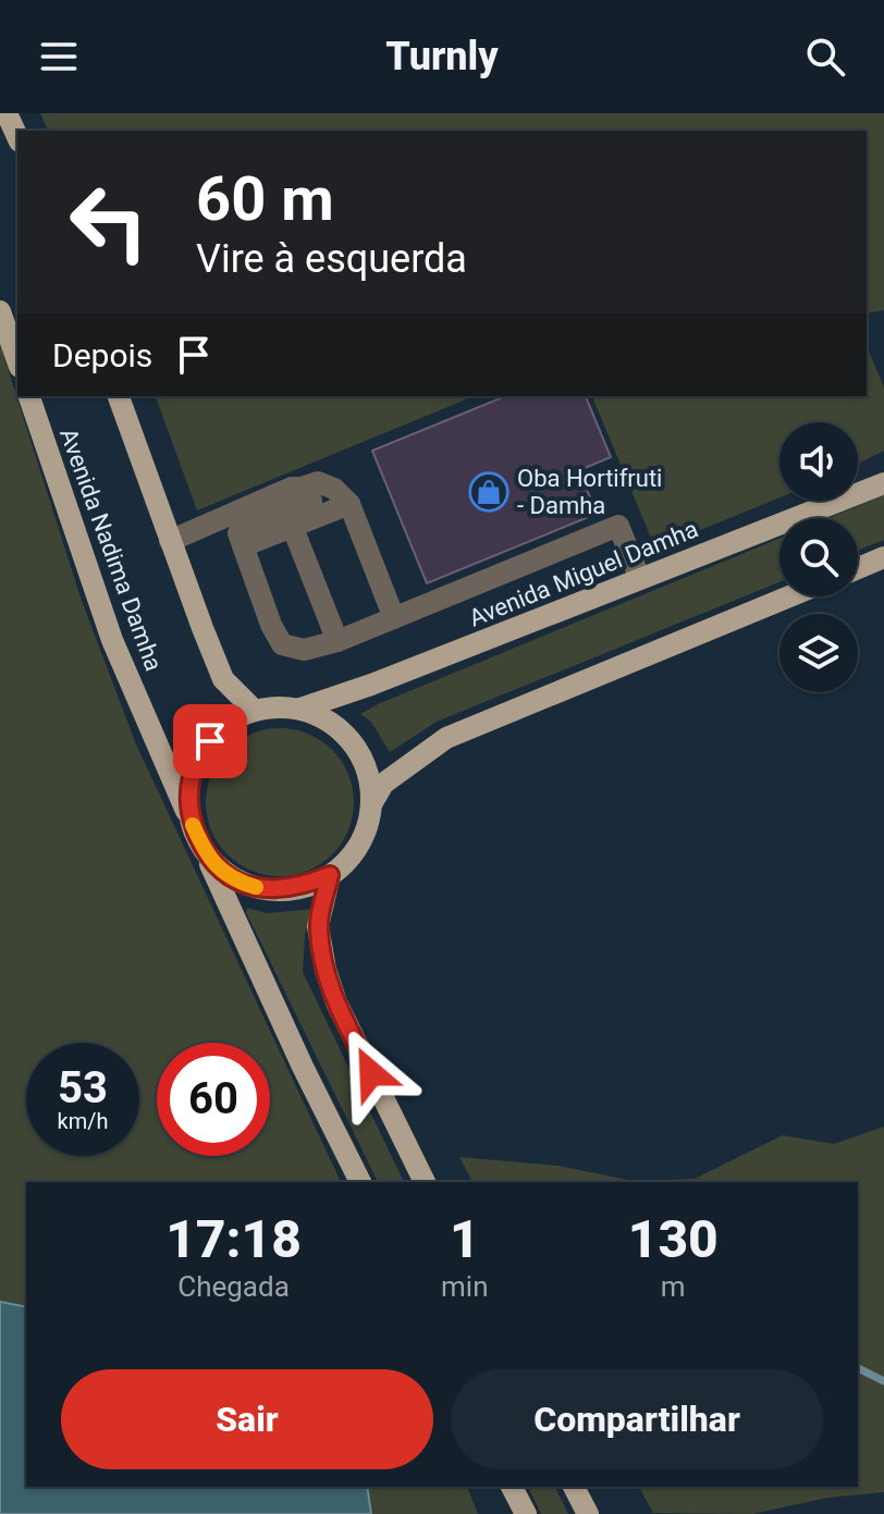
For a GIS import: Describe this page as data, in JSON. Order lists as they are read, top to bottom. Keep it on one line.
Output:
{"streets":{"main road":["Avenida Nadima Damha","Avenida Miguel Damha"]},"crossings":[["Avenida Nadima Damha","Avenida Miguel Damha"]],"places":{"shop":["Oba Hortifruti - Damha"]},"page":{"header":"Turnly","turn":["60 m","Vire à esquerda"],"then":"Depois","speed":"53 km/h","limit":"60","eta":["17:18","Chegada","1","min","130","m"],"buttons":["Sair","Compartilhar"]}}
